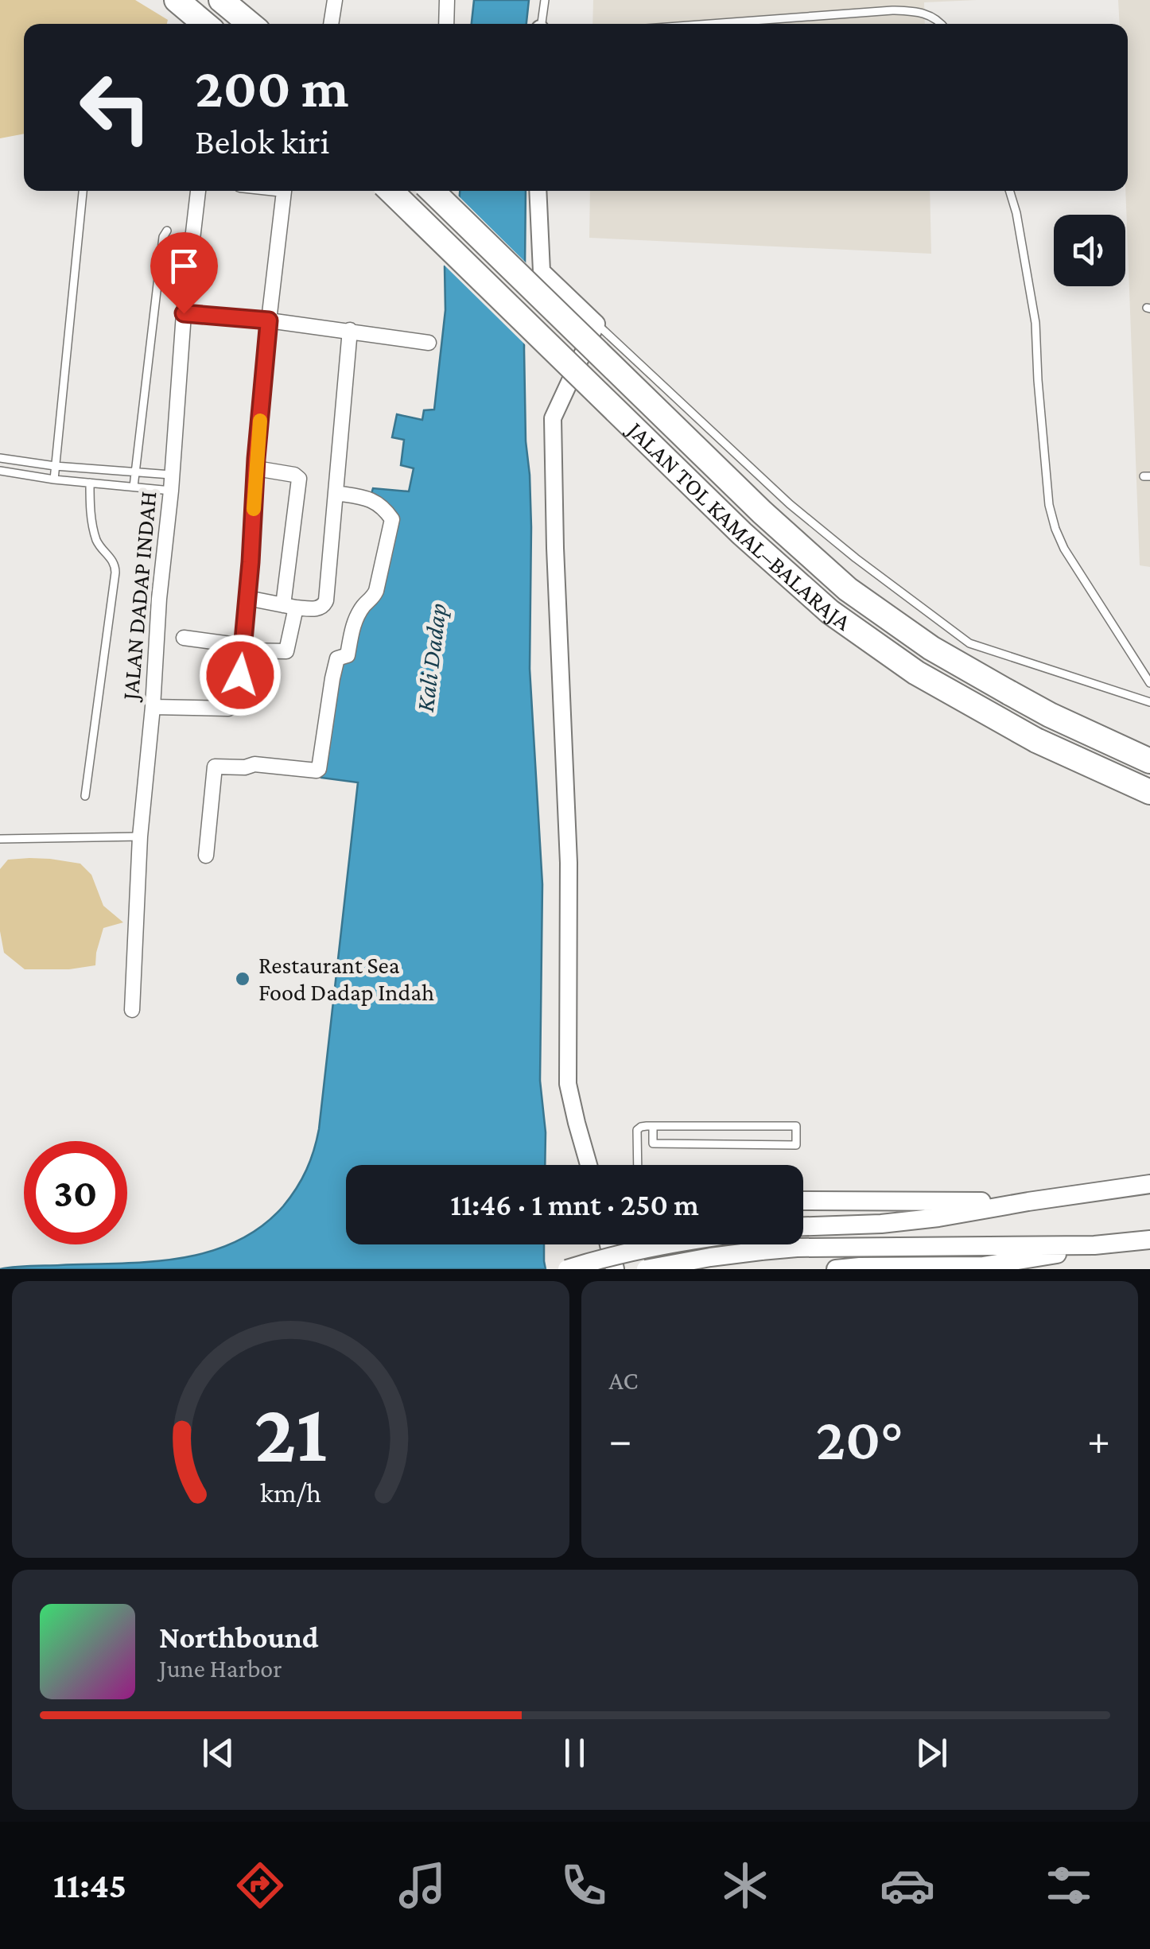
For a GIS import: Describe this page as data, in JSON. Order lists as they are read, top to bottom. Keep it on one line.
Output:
{"streets":{"highway":["JALAN TOL KAMAL–BALARAJA"],"street":["JALAN DADAP INDAH"]},"water":["Kali Dadap"],"places":["Restaurant Sea Food Dadap Indah"],"page":{"turn":["200 m","Belok kiri"],"limit":"30","trip":"11:46 · 1 mnt · 250 m","tile":"AC","heat":["−","20°","+"],"song":["Northbound","June Harbor"],"tabs":"11:45","gauge":["21","km/h"]}}
